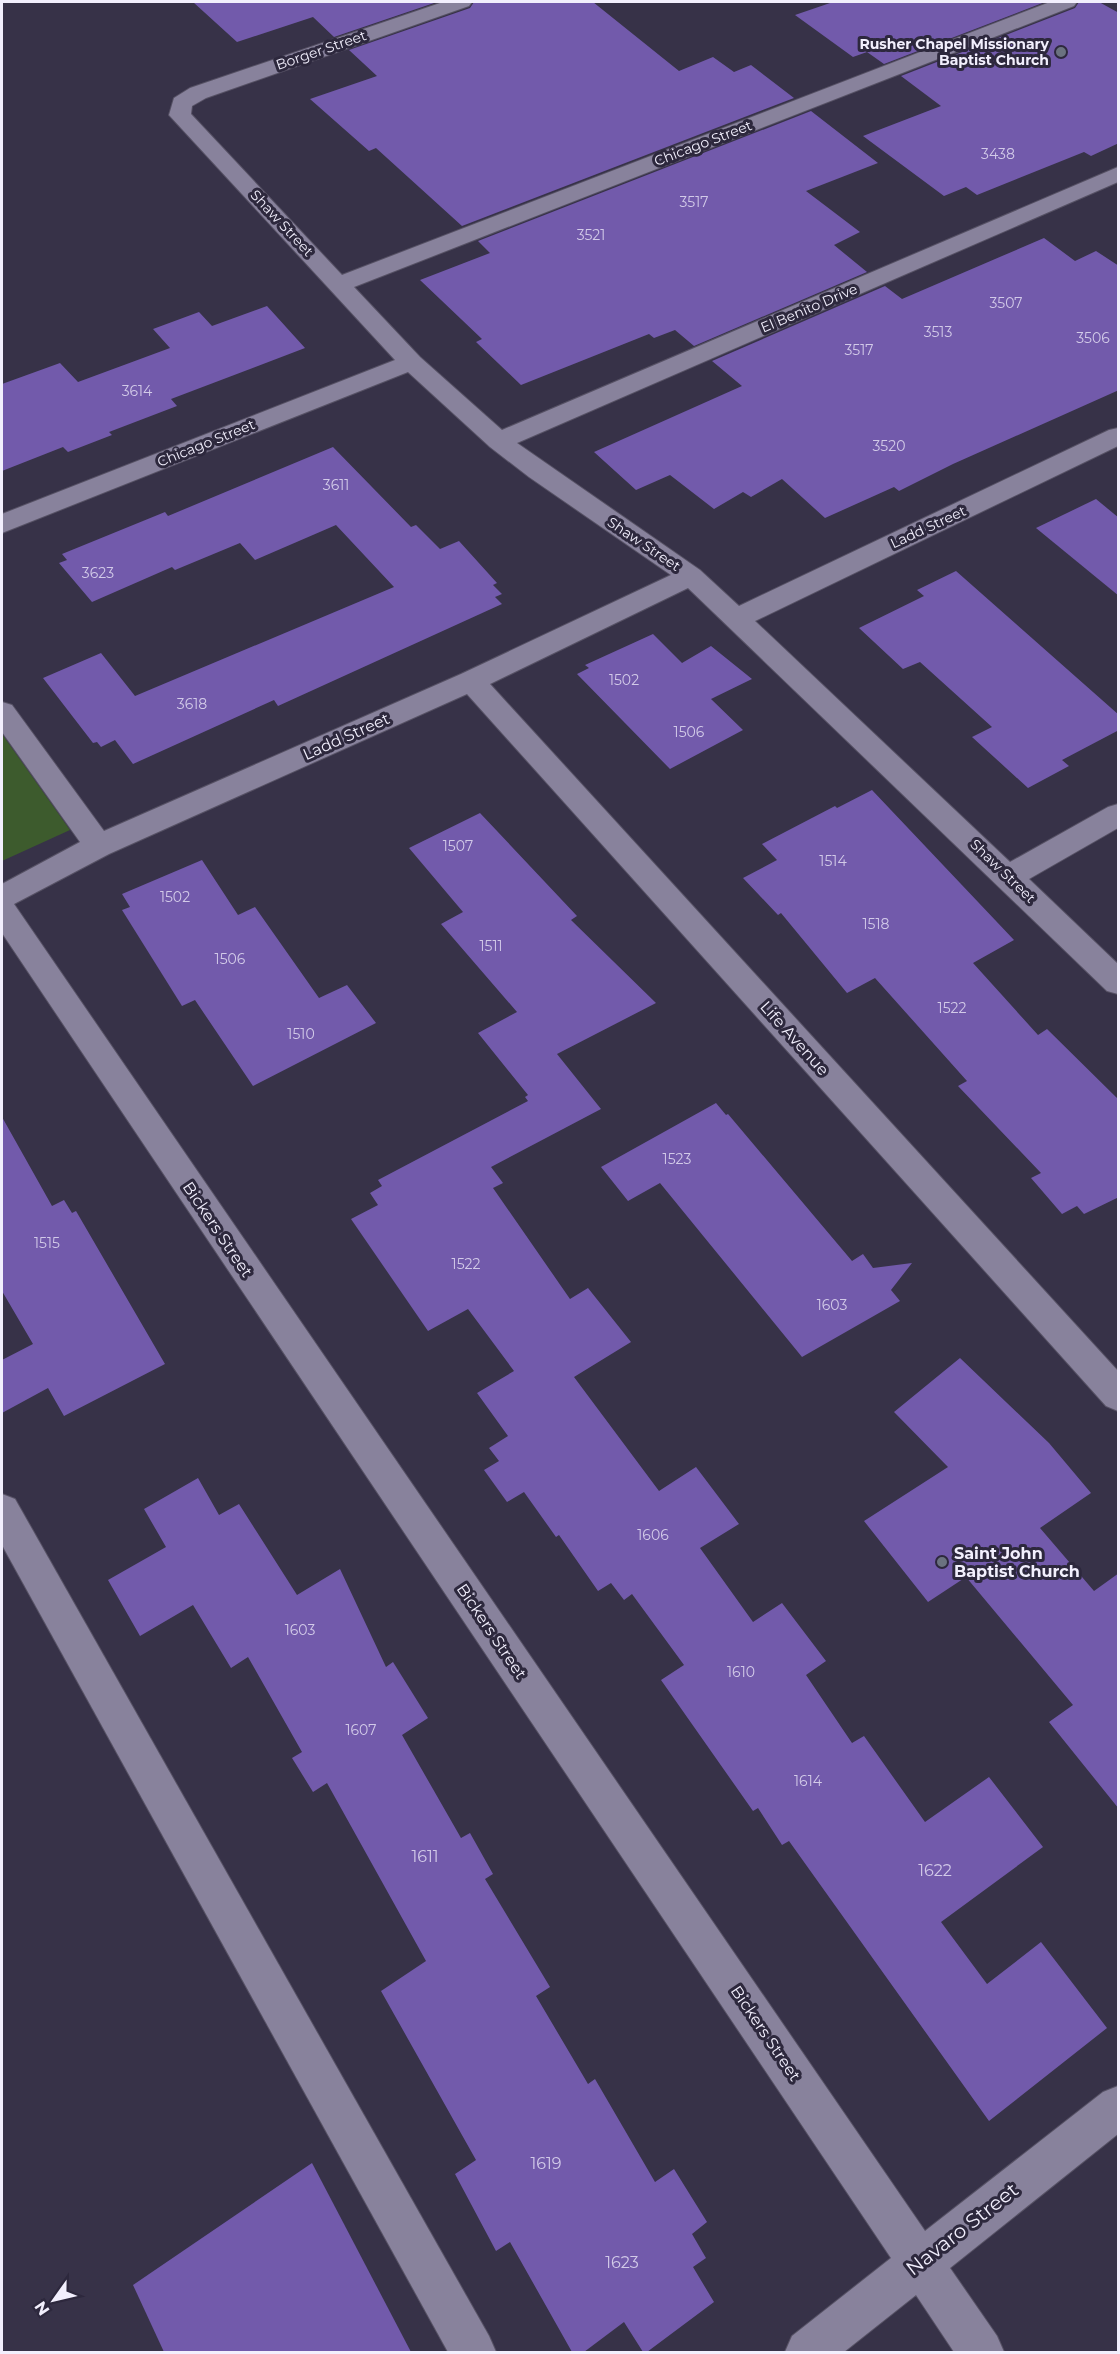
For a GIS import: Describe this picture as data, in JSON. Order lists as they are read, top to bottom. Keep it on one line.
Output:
{"streets":{"street":["Borger Street","Chicago Street","Shaw Street","El Benito Drive","Ladd Street","Life Avenue","Bickers Street","Navaro Street"]},"crossings":[["Borger Street","Shaw Street"],["Chicago Street","Shaw Street"],["Shaw Street","El Benito Drive"],["Shaw Street","Ladd Street"],["Ladd Street","Life Avenue"],["Bickers Street","Navaro Street"]],"places":["Rusher Chapel Missionary Baptist Church","Saint John Baptist Church"],"house_numbers":["3438","3517","3521","3507","3513","3506","3517","3614","3520","3611","3623","1502","3618","1506","1507","1514","1502","1518","1511","1506","1522","1510","1523","1515","1522","1603","1606","1603","1610","1607","1614","1611","1622","1619","1623"],"north":"bottom left"}
